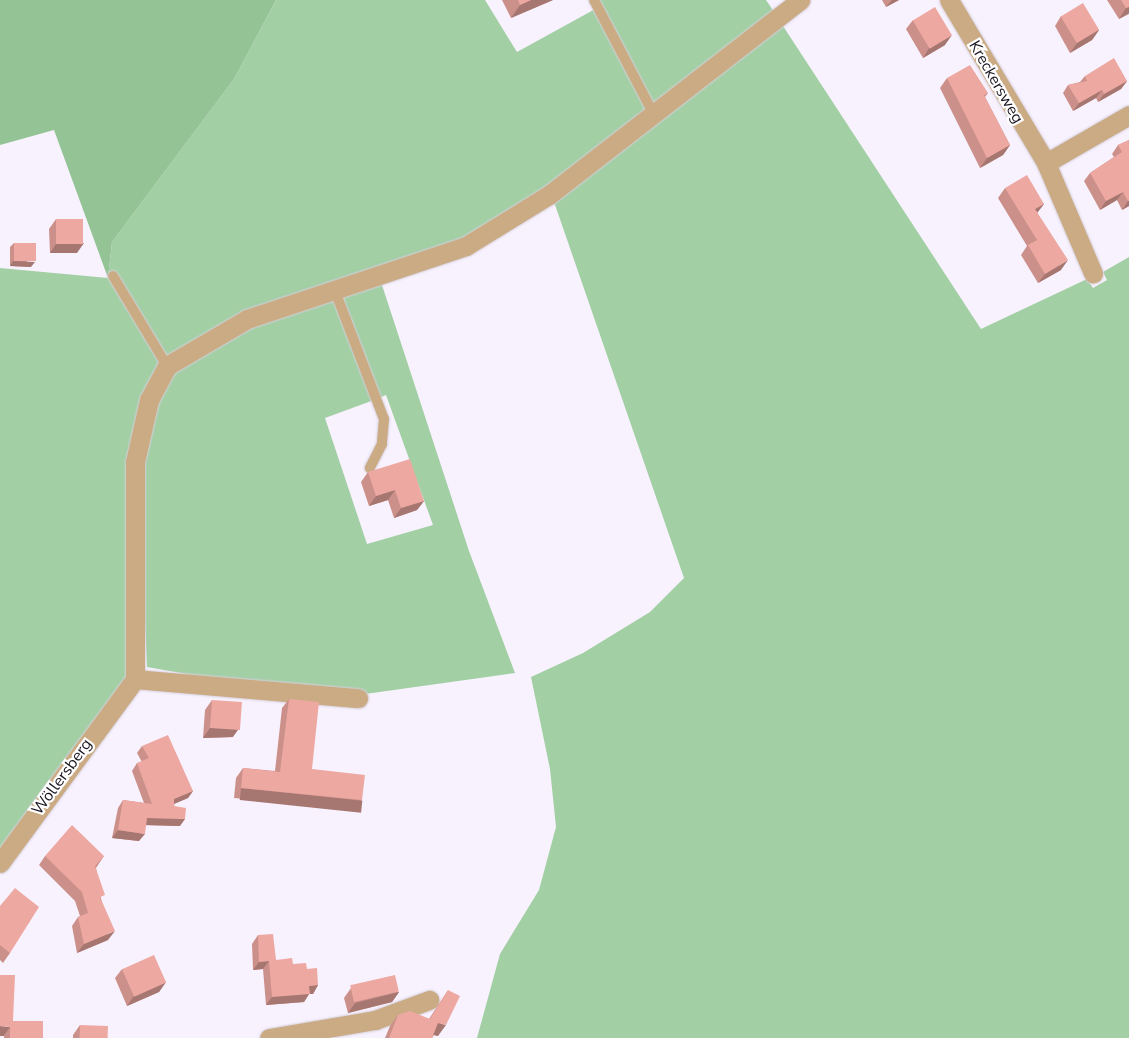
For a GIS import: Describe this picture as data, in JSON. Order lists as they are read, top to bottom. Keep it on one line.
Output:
{"streets":{"street":["Kreckersweg","Wöllersberg"]}}
